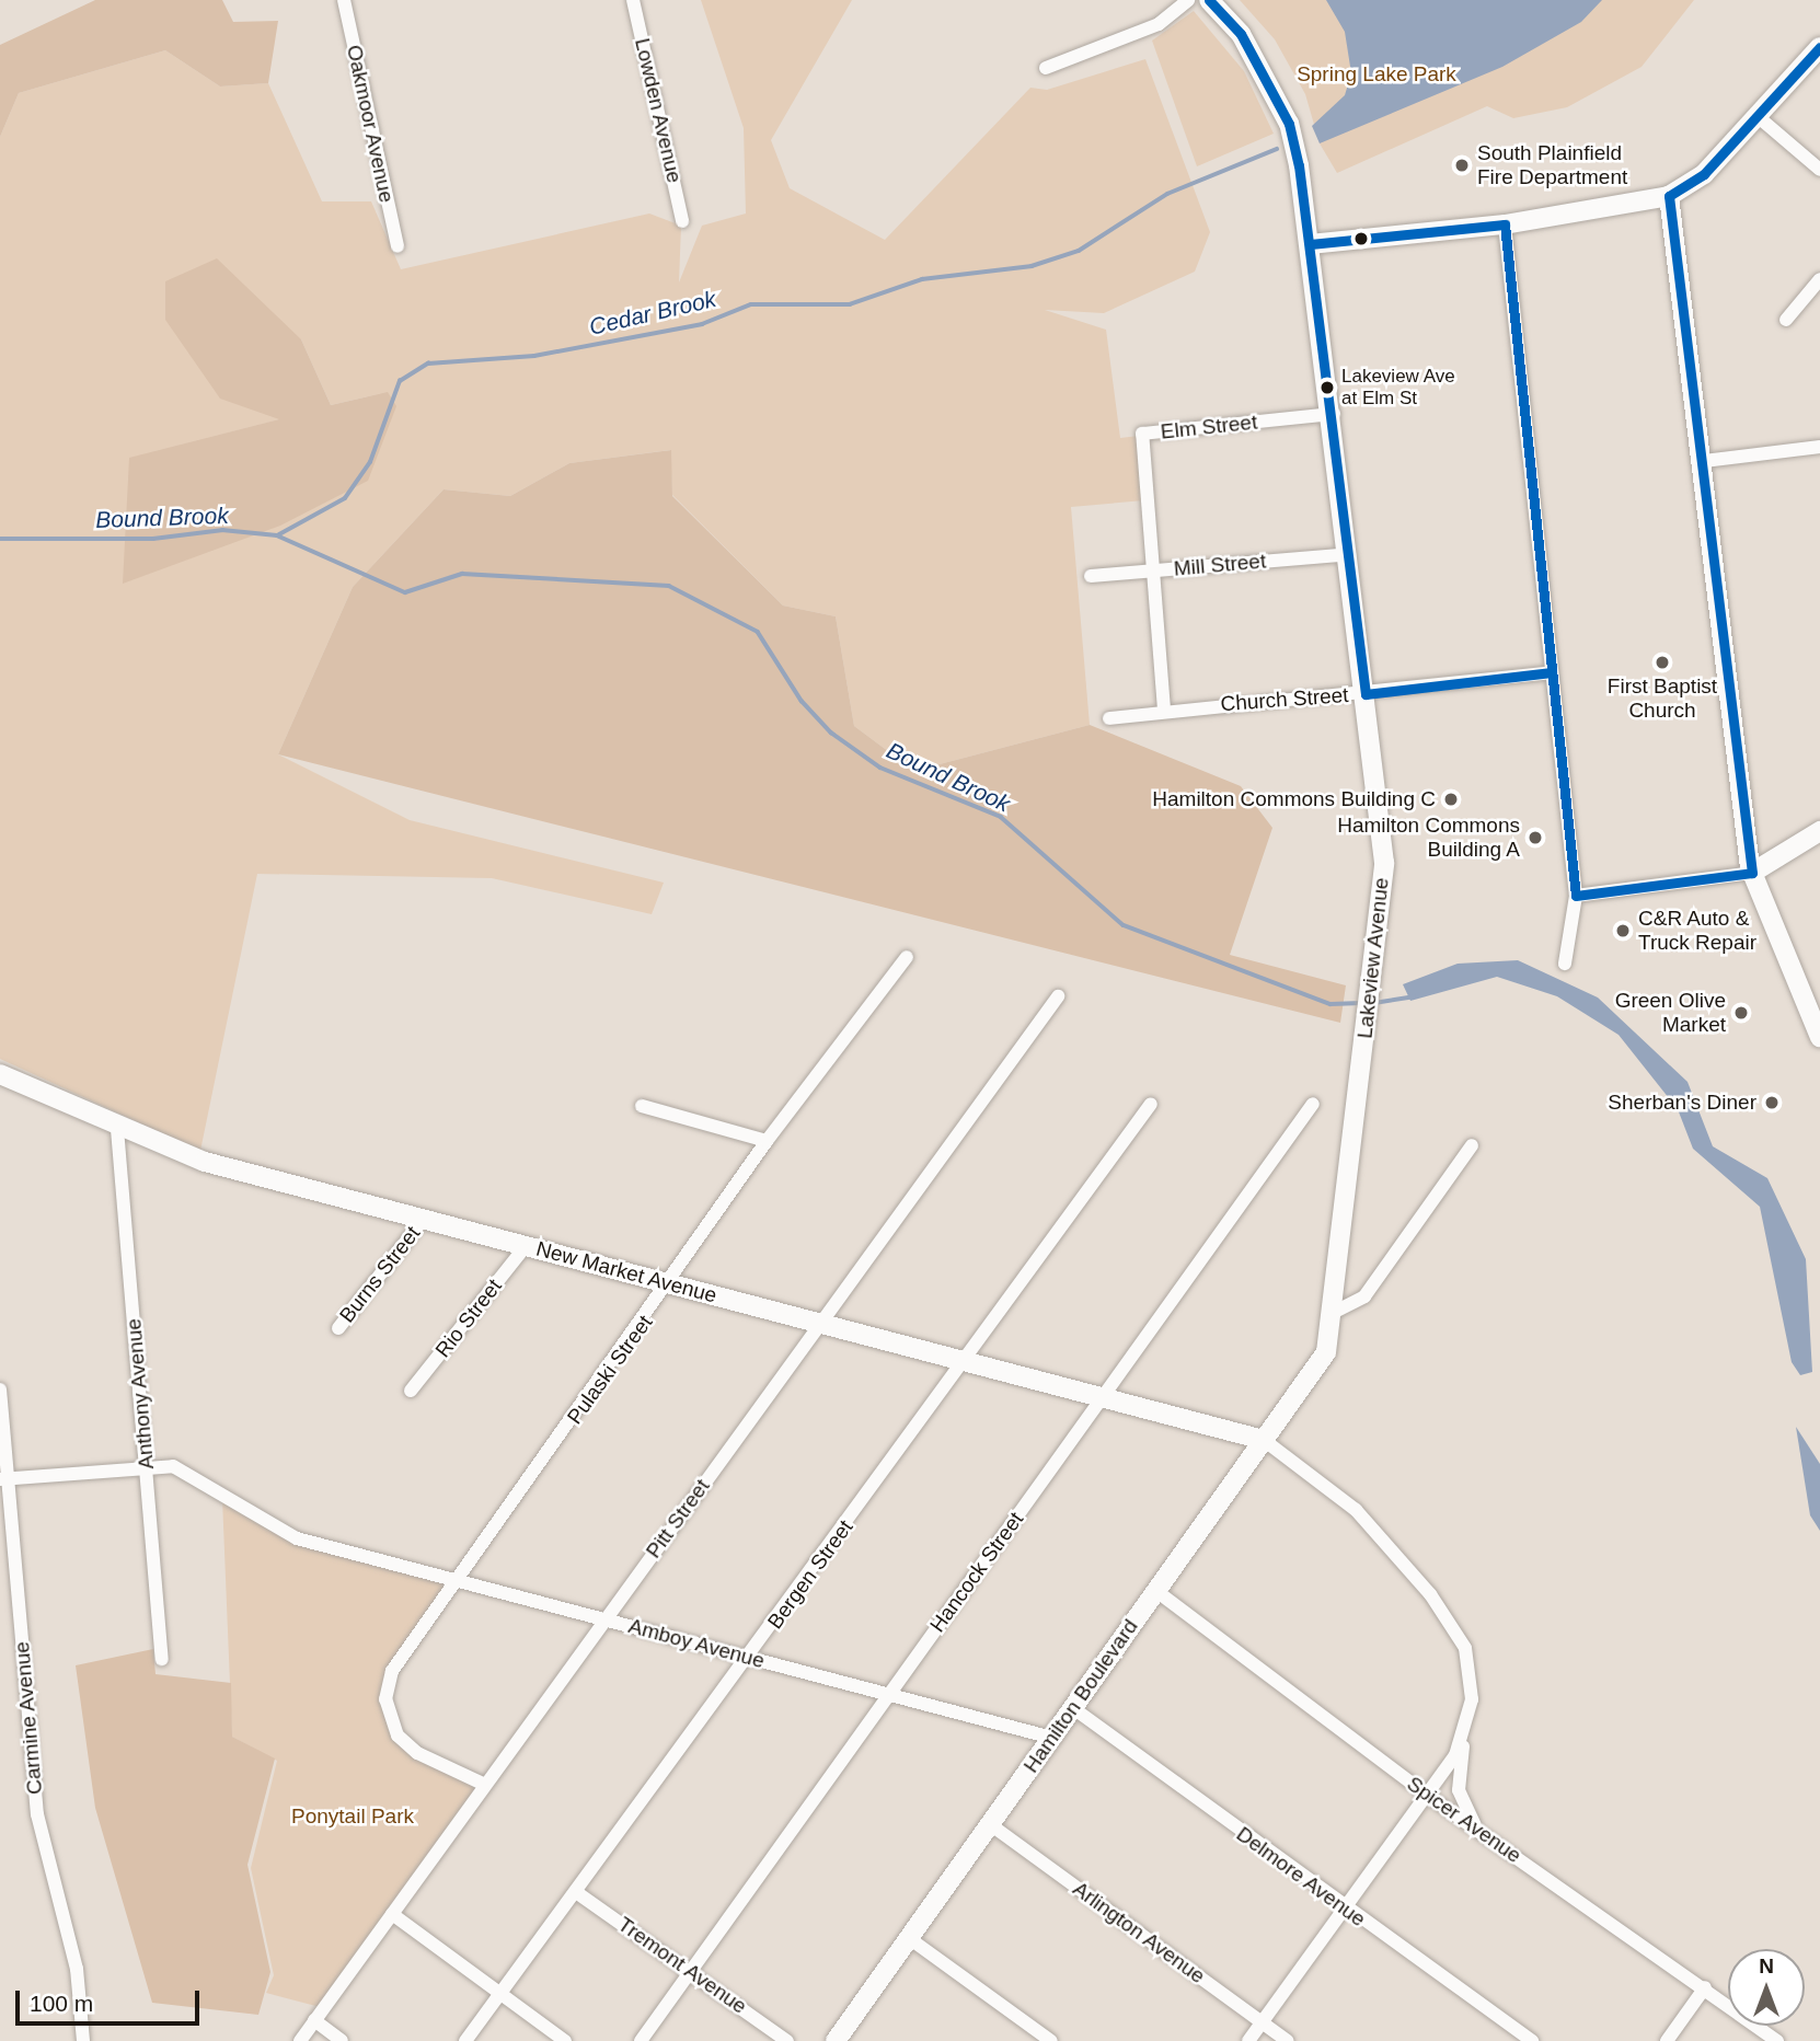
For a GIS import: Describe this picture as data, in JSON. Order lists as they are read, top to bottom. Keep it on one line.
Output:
{"streets":{"main road":["Lakeview Avenue","New Market Avenue","Hamilton Boulevard"],"street":["Lowden Avenue","Oakmoor Avenue","Elm Street","Mill Street","Church Street","Burns Street","Rio Street","Pulaski Street","Anthony Avenue","Pitt Street","Hancock Street","Bergen Street","Amboy Avenue","Carmine Avenue","Spicer Avenue","Delmore Avenue","Arlington Avenue","Tremont Avenue"]},"crossings":[["Elm Street","Mill Street"],["Elm Street","Lakeview Avenue"],["Mill Street","Lakeview Avenue"],["Church Street","Lakeview Avenue"],["Lakeview Avenue","Hamilton Boulevard"],["New Market Avenue","Burns Street"],["New Market Avenue","Rio Street"],["New Market Avenue","Pulaski Street"],["New Market Avenue","Anthony Avenue"],["New Market Avenue","Pitt Street"],["New Market Avenue","Hancock Street"],["New Market Avenue","Bergen Street"],["New Market Avenue","Hamilton Boulevard"],["Pulaski Street","Pitt Street"],["Pulaski Street","Amboy Avenue"],["Anthony Avenue","Amboy Avenue"],["Pitt Street","Amboy Avenue"],["Hancock Street","Amboy Avenue"],["Hancock Street","Tremont Avenue"],["Bergen Street","Amboy Avenue"],["Bergen Street","Tremont Avenue"],["Amboy Avenue","Hamilton Boulevard"],["Amboy Avenue","Carmine Avenue"],["Hamilton Boulevard","Spicer Avenue"],["Hamilton Boulevard","Delmore Avenue"],["Hamilton Boulevard","Arlington Avenue"]],"water":["Cedar Brook","Bound Brook"],"parks":["Spring Lake Park","Ponytail Park"],"places":["South Plainfield Fire Department","Lakeview Ave at Elm St","First Baptist Church","Hamilton Commons Building C","Hamilton Commons Building A","C&R Auto & Truck Repair","Green Olive Market","Sherban's Diner"],"scale_bar":"100 m","north":"top"}
